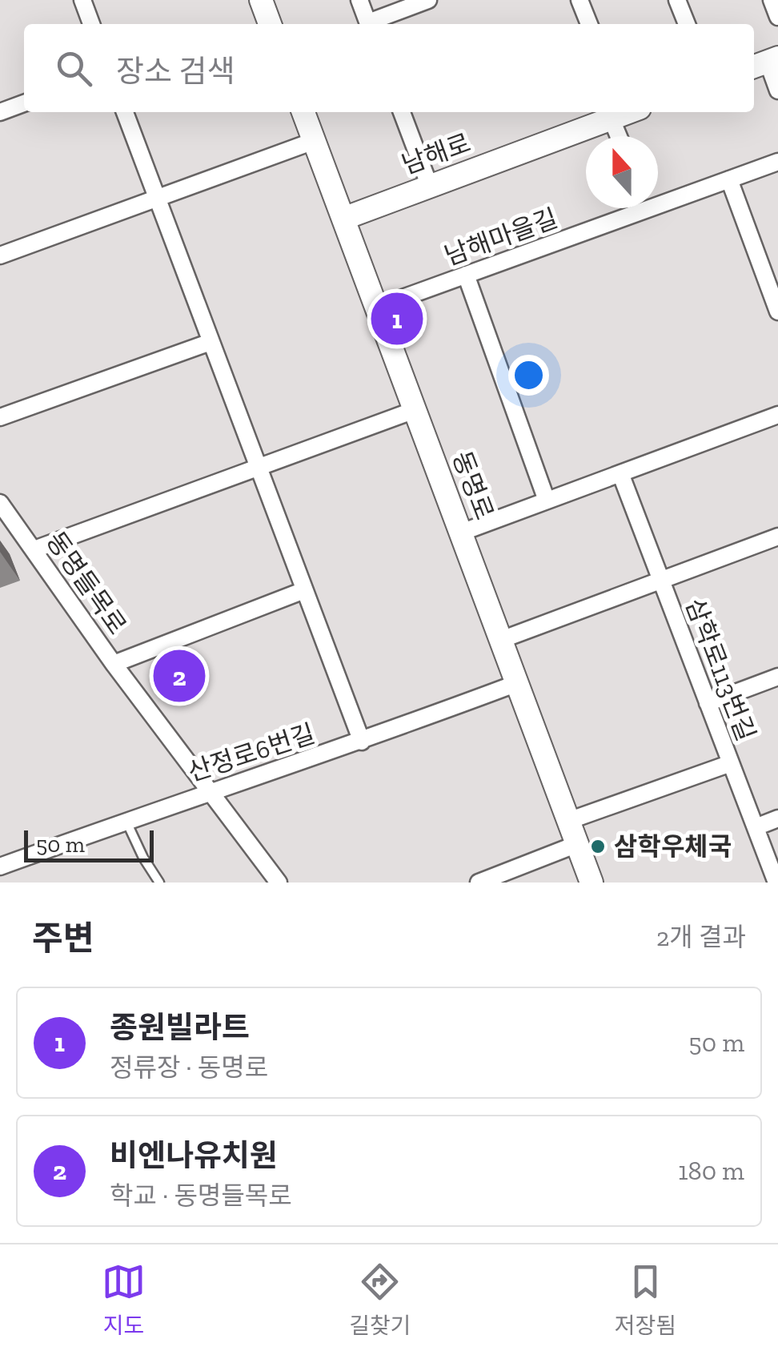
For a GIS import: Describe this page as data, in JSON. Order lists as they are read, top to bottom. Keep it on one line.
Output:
{"streets":{"street":["남해로","남해마을길","동명로","동명들목로","삼학로113번길","산정로6번길"]},"crossings":[["남해로","동명로"],["남해마을길","동명로"],["동명로","산정로6번길"],["동명들목로","산정로6번길"]],"places":["삼학우체국"],"scale_bar":"50 m","north":"top","page":{"search":"장소 검색","pins":["1","2"],"scale":"50 m","heading":["주변","2개 결과"],"list":[{"mark":"1","name":"종원빌라트","note":"정류장 · 동명로","value":"50 m"},{"mark":"2","name":"비엔나유치원","note":"학교 · 동명들목로","value":"180 m"}],"nav":["지도","길찾기","저장됨"]}}
